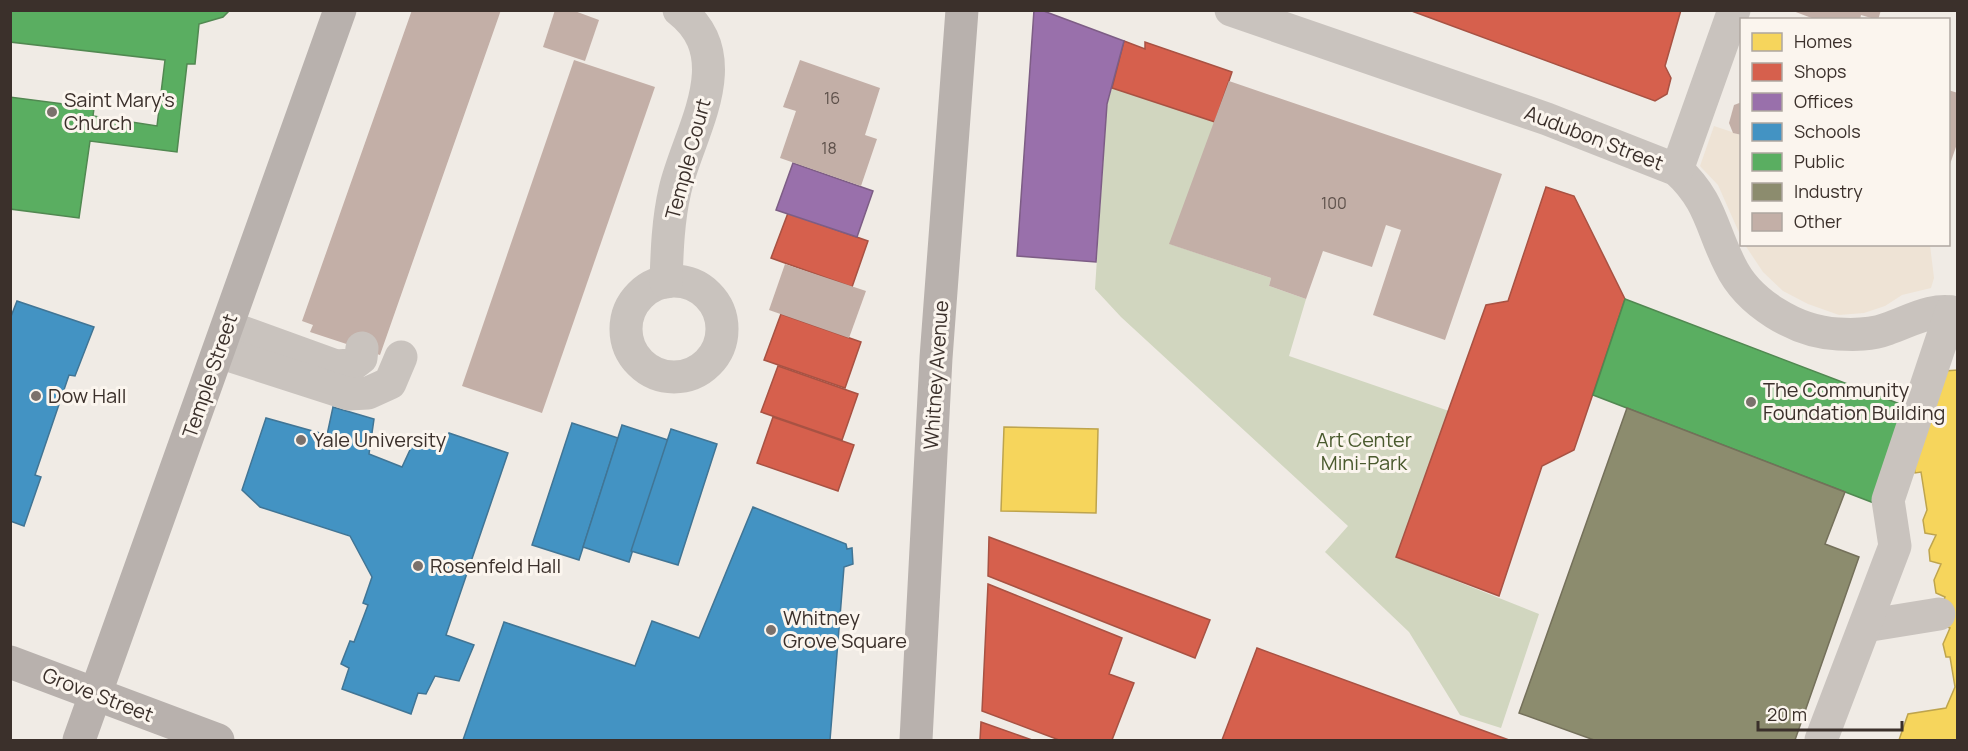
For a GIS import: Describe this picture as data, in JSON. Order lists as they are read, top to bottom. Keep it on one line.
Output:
{"streets":{"main road":["Whitney Avenue","Temple Street","Grove Street"],"street":["Audubon Street","Temple Court"]},"crossings":[["Temple Street","Grove Street"]],"parks":["Art Center Mini-Park"],"places":["Saint Mary's Church","Dow Hall","The Community Foundation Building","Yale University","Rosenfeld Hall","Whitney Grove Square"],"house_numbers":["16","18","100"],"legend":["Homes","Shops","Offices","Schools","Public","Industry","Other"],"scale_bar":"20 m"}
